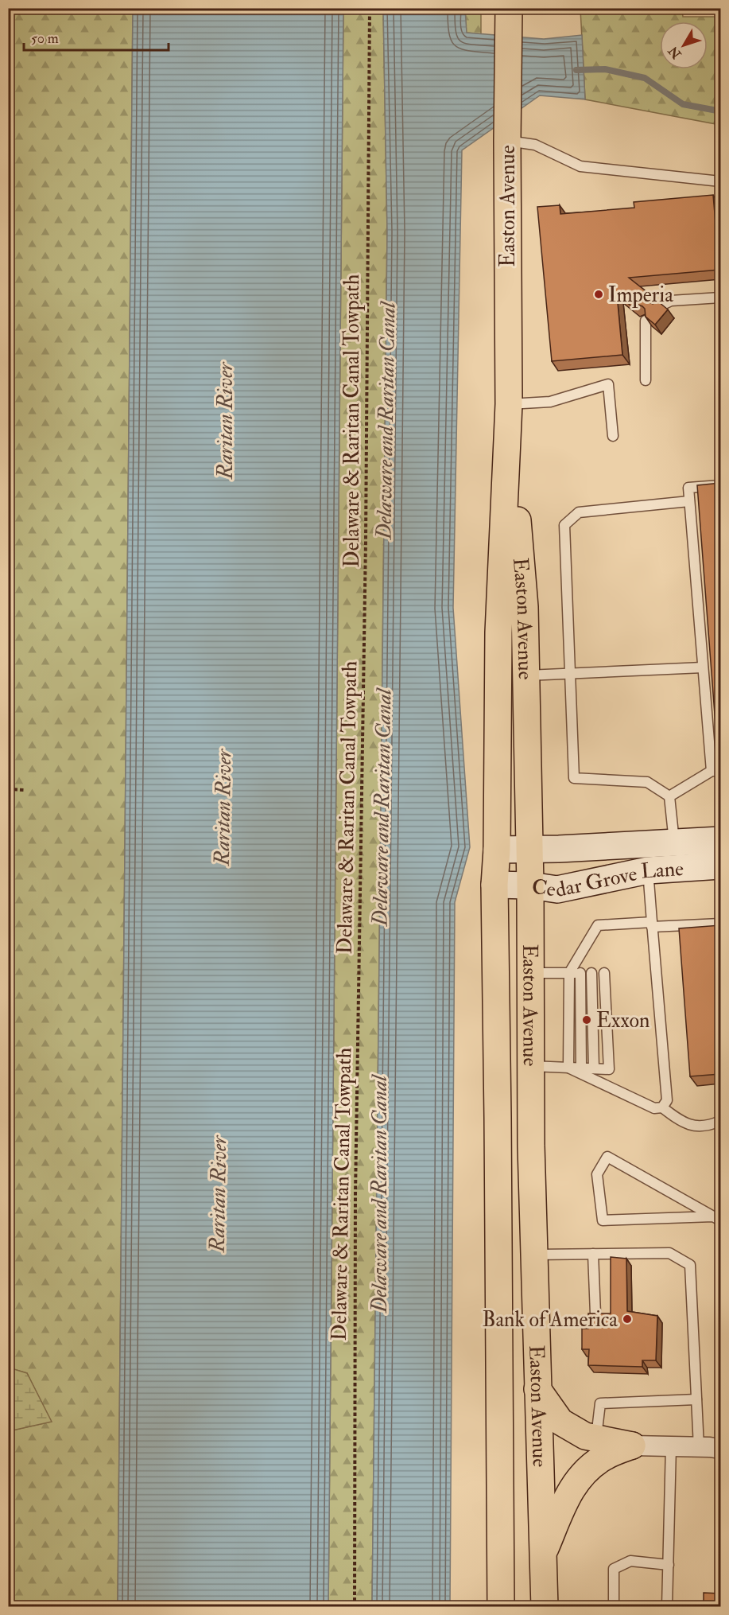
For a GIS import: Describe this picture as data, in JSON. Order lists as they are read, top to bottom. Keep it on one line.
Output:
{"streets":{"main road":["Easton Avenue","Cedar Grove Lane"],"path":["Delaware & Raritan Canal Towpath"]},"crossings":[["Easton Avenue","Cedar Grove Lane"]],"water":["Raritan River","Delaware and Raritan Canal"],"places":["Imperia","Exxon","Bank of America"],"scale_bar":"50 m","north":"bottom left"}
